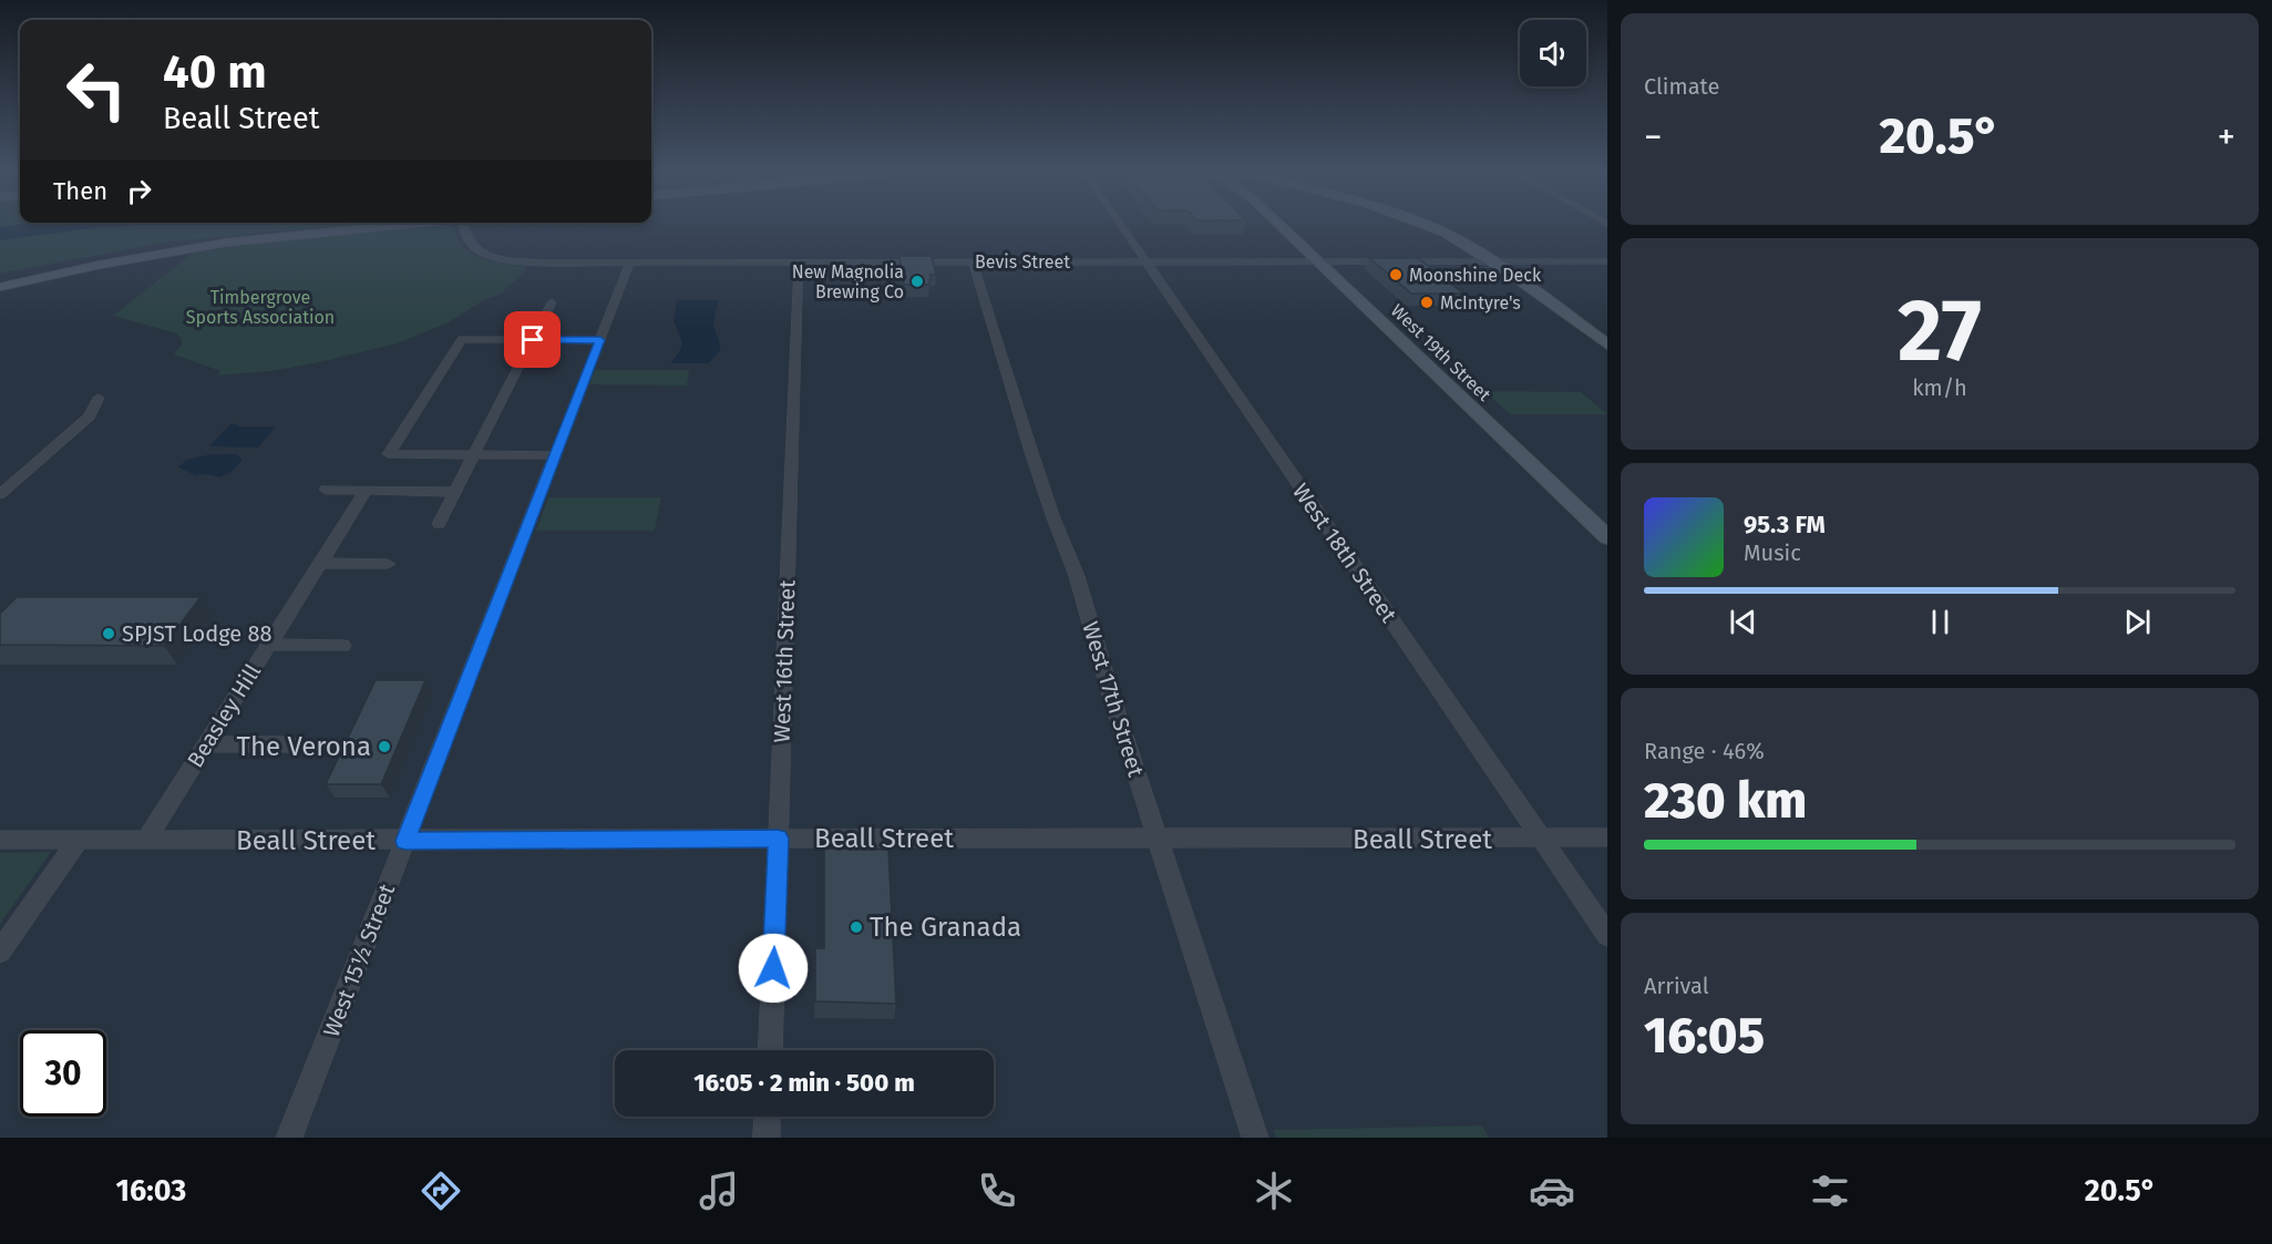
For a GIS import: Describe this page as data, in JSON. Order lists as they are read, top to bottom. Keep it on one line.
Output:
{"streets":{"street":["Bevis Street","West 19th Street","West 18th Street","West 16th Street","West 17th Street","Beasley Hill","Beall Street","West 15½ Street"]},"crossings":[["Bevis Street","West 19th Street"],["Bevis Street","West 18th Street"],["Bevis Street","West 16th Street"],["Bevis Street","West 17th Street"],["Bevis Street","West 15½ Street"],["West 18th Street","Beall Street"],["West 16th Street","Beall Street"],["West 17th Street","Beall Street"],["Beasley Hill","Beall Street"],["Beall Street","West 15½ Street"]],"parks":["Timbergrove Sports Association"],"places":["Moonshine Deck","New Magnolia Brewing Co","McIntyre's","SPJST Lodge 88","The Verona","The Granada"],"page":{"tile":["Climate",["27","km/h"],["Range · 46%","230 km"],["Arrival","16:05"]],"turn":["40 m","Beall Street"],"heat":["−","20.5°","+"],"then":"Then","song":["95.3 FM","Music"],"limit":"30","trip":"16:05 · 2 min · 500 m","tabs":["16:03","20.5°"]}}
